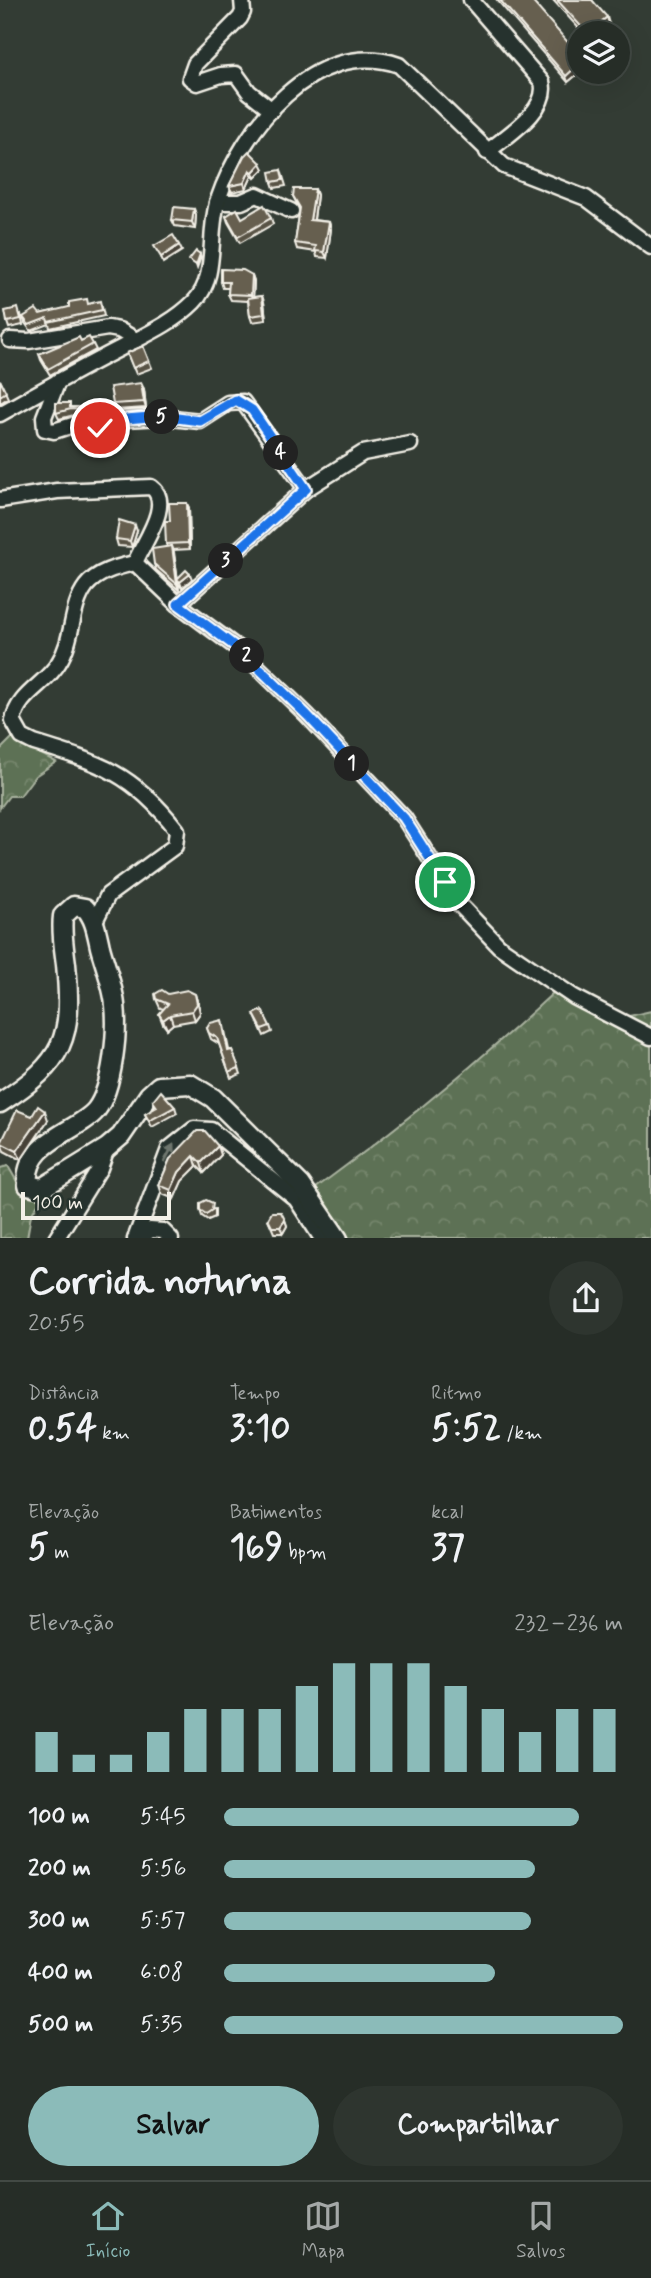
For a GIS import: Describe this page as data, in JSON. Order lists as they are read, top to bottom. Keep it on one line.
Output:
{"scale_bar":"100 m","page":{"pins":["5","4","3","2","1"],"scale":"100 m","heading":["Corrida noturna","20:55"],"stats":[["Distância","0.54 km"],["Tempo","3:10"],["Ritmo","5:52 /km"],["Elevação","5 m"],["Batimentos","169 bpm"],["kcal","37"]],"chart":["Elevação","232–236 m"],"list":[{"name":"100 m","note":"5:45"},{"name":"200 m","note":"5:56"},{"name":"300 m","note":"5:57"},{"name":"400 m","note":"6:08"},{"name":"500 m","note":"5:35"}],"buttons":["Salvar","Compartilhar"],"tabs":["Início","Mapa","Salvos"]}}
